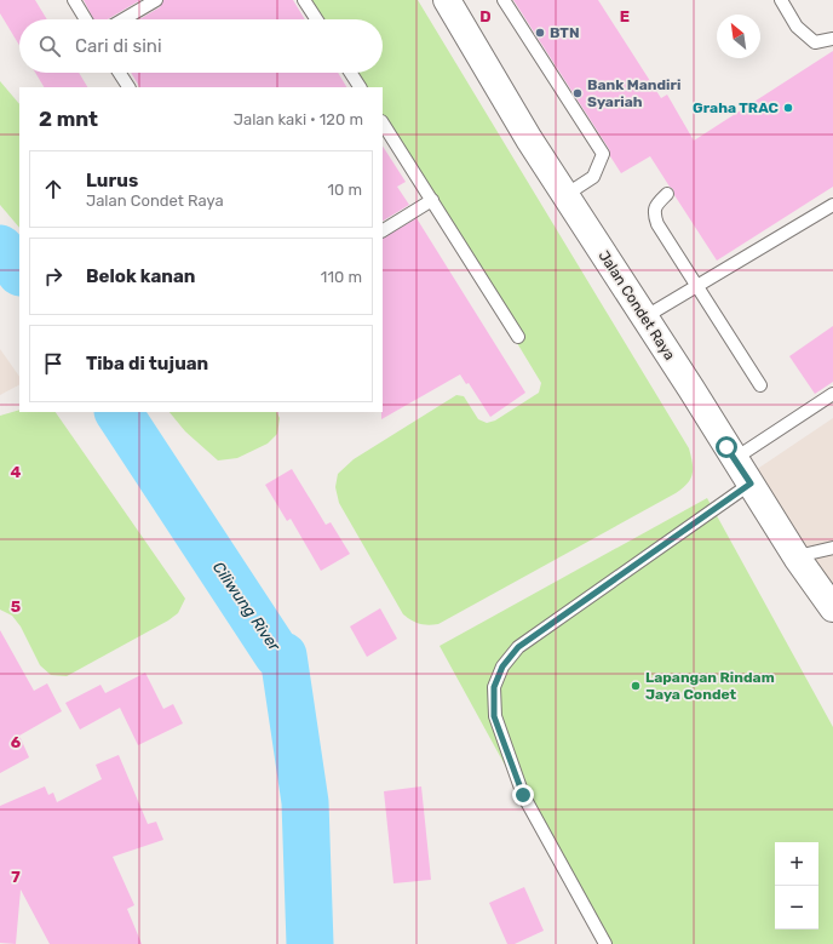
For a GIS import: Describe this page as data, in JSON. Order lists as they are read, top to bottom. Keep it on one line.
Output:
{"streets":{"street":["Jalan Condet Raya"]},"water":["Ciliwung River"],"places":["BTN","Bank Mandiri Syariah","Graha TRAC","Lapangan Rindam Jaya Condet"],"north":"top left","page":{"search":"Cari di sini","heading":["2 mnt","Jalan kaki · 120 m"],"list":[["Lurus","Jalan Condet Raya","10 m"],["Belok kanan","110 m"],"Tiba di tujuan"],"map_buttons":["+","−"]},"grid":{"columns":["D","E"],"rows":["4","5","6","7"]}}
